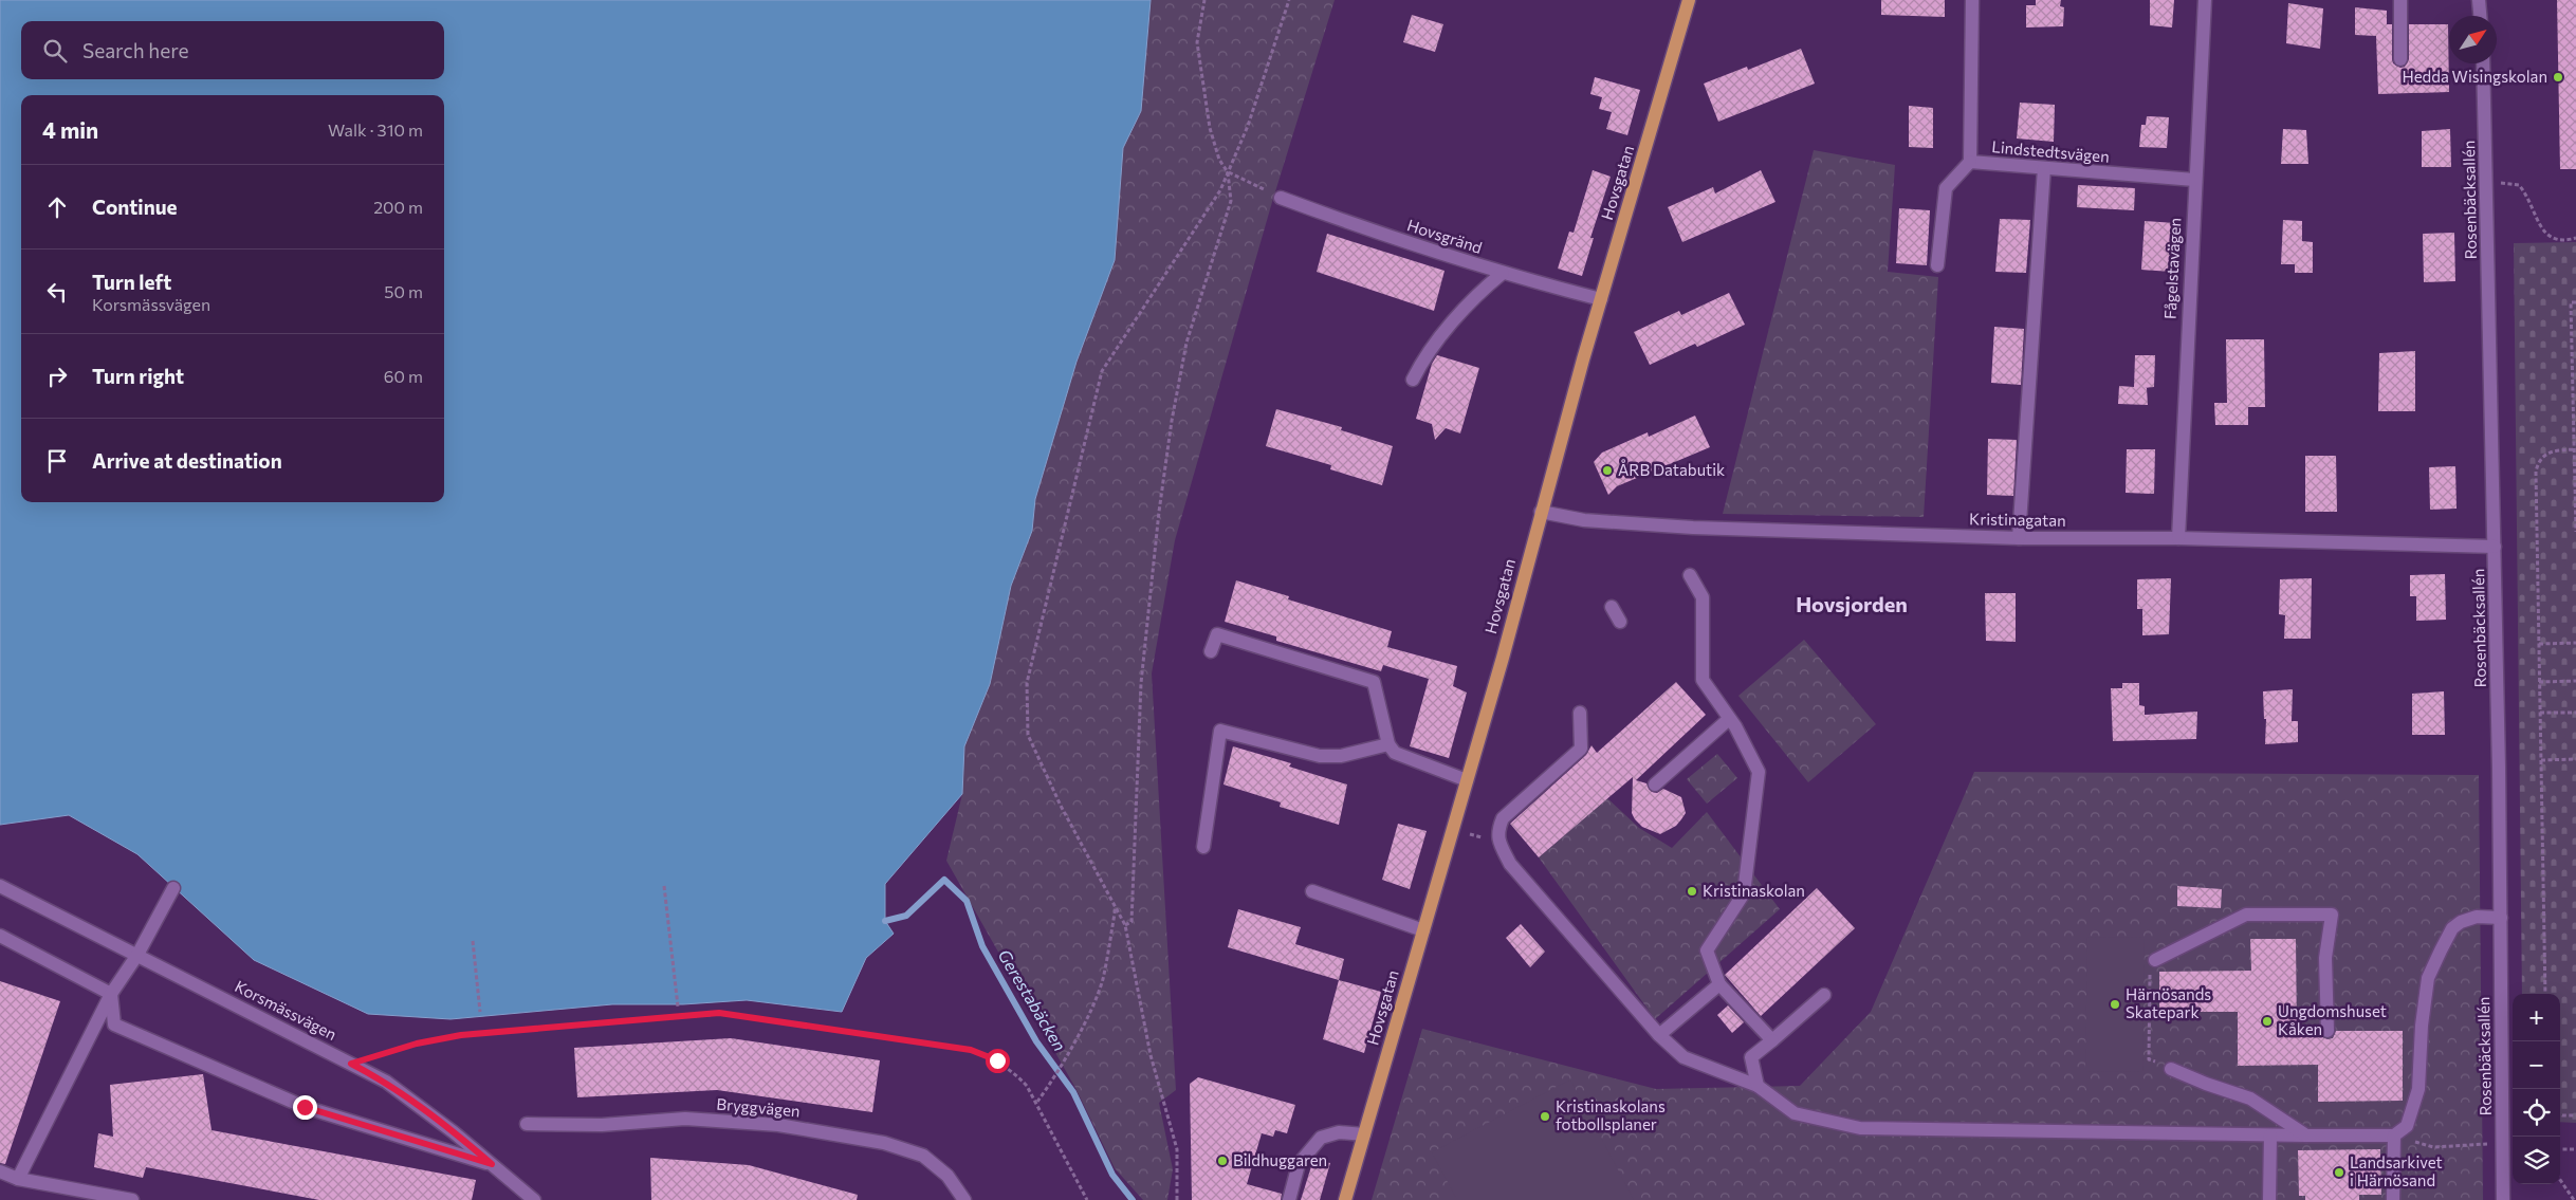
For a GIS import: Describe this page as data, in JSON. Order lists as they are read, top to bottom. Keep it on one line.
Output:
{"streets":{"main road":["Hovsgatan"],"street":["Lindstedtsvägen","Rosenbäcksallén","Hovsgränd","Fågelstavägen","Kristinagatan","Korsmässvägen","Bryggvägen"]},"crossings":[["Lindstedtsvägen","Fågelstavägen"],["Hovsgatan","Hovsgränd"],["Hovsgatan","Kristinagatan"],["Rosenbäcksallén","Kristinagatan"],["Fågelstavägen","Kristinagatan"]],"districts":["Hovsjorden"],"water":["Gerestabäcken"],"places":["Hedda Wisingskolan","ÅRB Databutik","Kristinaskolan","Härnösands Skatepark","Ungdomshuset Kåken","Kristinaskolans fotbollsplaner","Bildhuggaren","Landsarkivet i Härnösand"],"north":"top right","page":{"search":"Search here","heading":["4 min","Walk · 310 m"],"list":[["Continue","200 m"],["Turn left","Korsmässvägen","50 m"],["Turn right","60 m"],"Arrive at destination"],"map_buttons":["+","−"]}}
